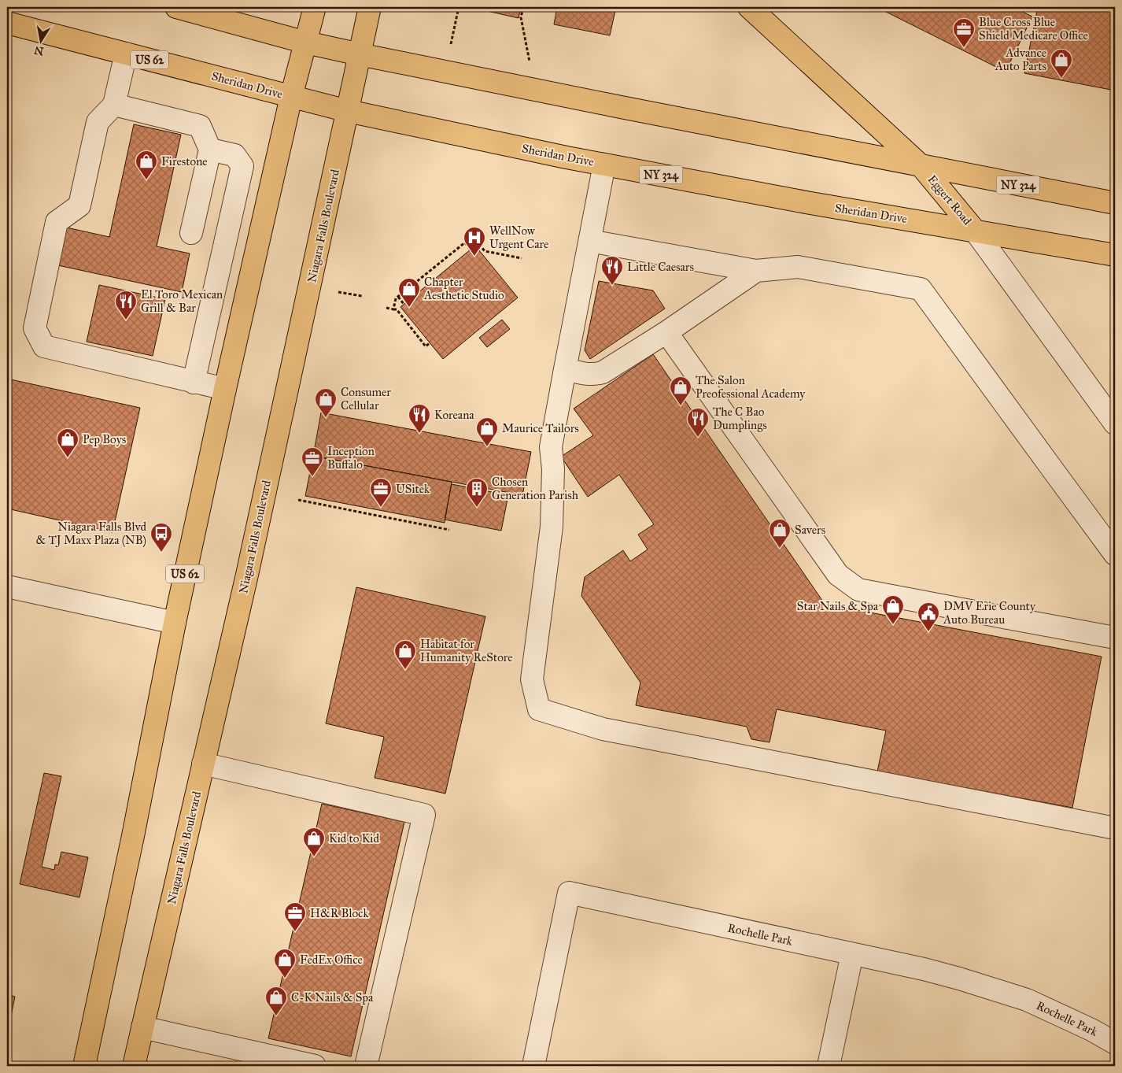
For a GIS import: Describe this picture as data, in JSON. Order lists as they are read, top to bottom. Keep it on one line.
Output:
{"streets":{"main road":["US 62","Sheridan Drive","NY 324","Eggert Road","Niagara Falls Boulevard"],"street":["Rochelle Park"]},"crossings":[["US 62","Sheridan Drive"],["Sheridan Drive","Eggert Road"],["Sheridan Drive","Niagara Falls Boulevard"],["NY 324","Eggert Road"],["NY 324","Niagara Falls Boulevard"]],"places":{"office":["Blue Cross Blue Shield Medicare Office","Inception Buffalo","USitek","H&R Block"],"shop":["Advance Auto Parts","Firestone","Chapter Aesthetic Studio","The Salon Preofessional Academy","Consumer Cellular","Maurice Tailors","Pep Boys","Savers","Star Nails & Spa","Habitat for Humanity ReStore","Kid to Kid","FedEx Office","C-K Nails & Spa"],"hospital":["WellNow Urgent Care"],"restaurant":["Little Caesars","El Toro Mexican Grill & Bar","Koreana","The C Bao Dumplings"],"building":["Chosen Generation Parish"],"bus stop":["Niagara Falls Blvd & TJ Maxx Plaza (NB)"],"public building":["DMV Erie County Auto Bureau"]},"north":"bottom"}
